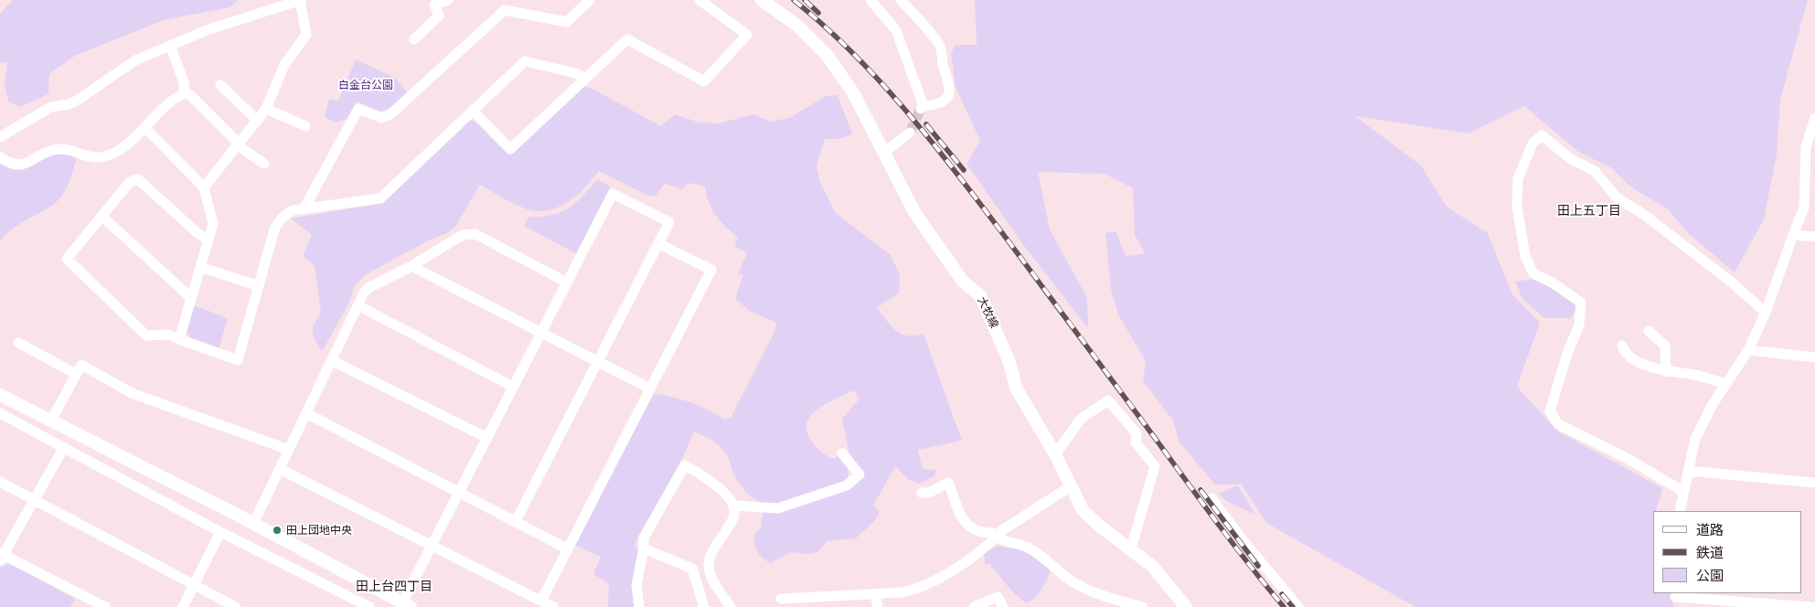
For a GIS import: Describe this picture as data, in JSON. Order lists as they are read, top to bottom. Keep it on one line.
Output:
{"streets":{"street":["大牧線"]},"districts":["田上五丁目","田上台四丁目"],"parks":["白金台公園"],"places":["田上団地中央"],"legend":["道路","鉄道","公園"]}
